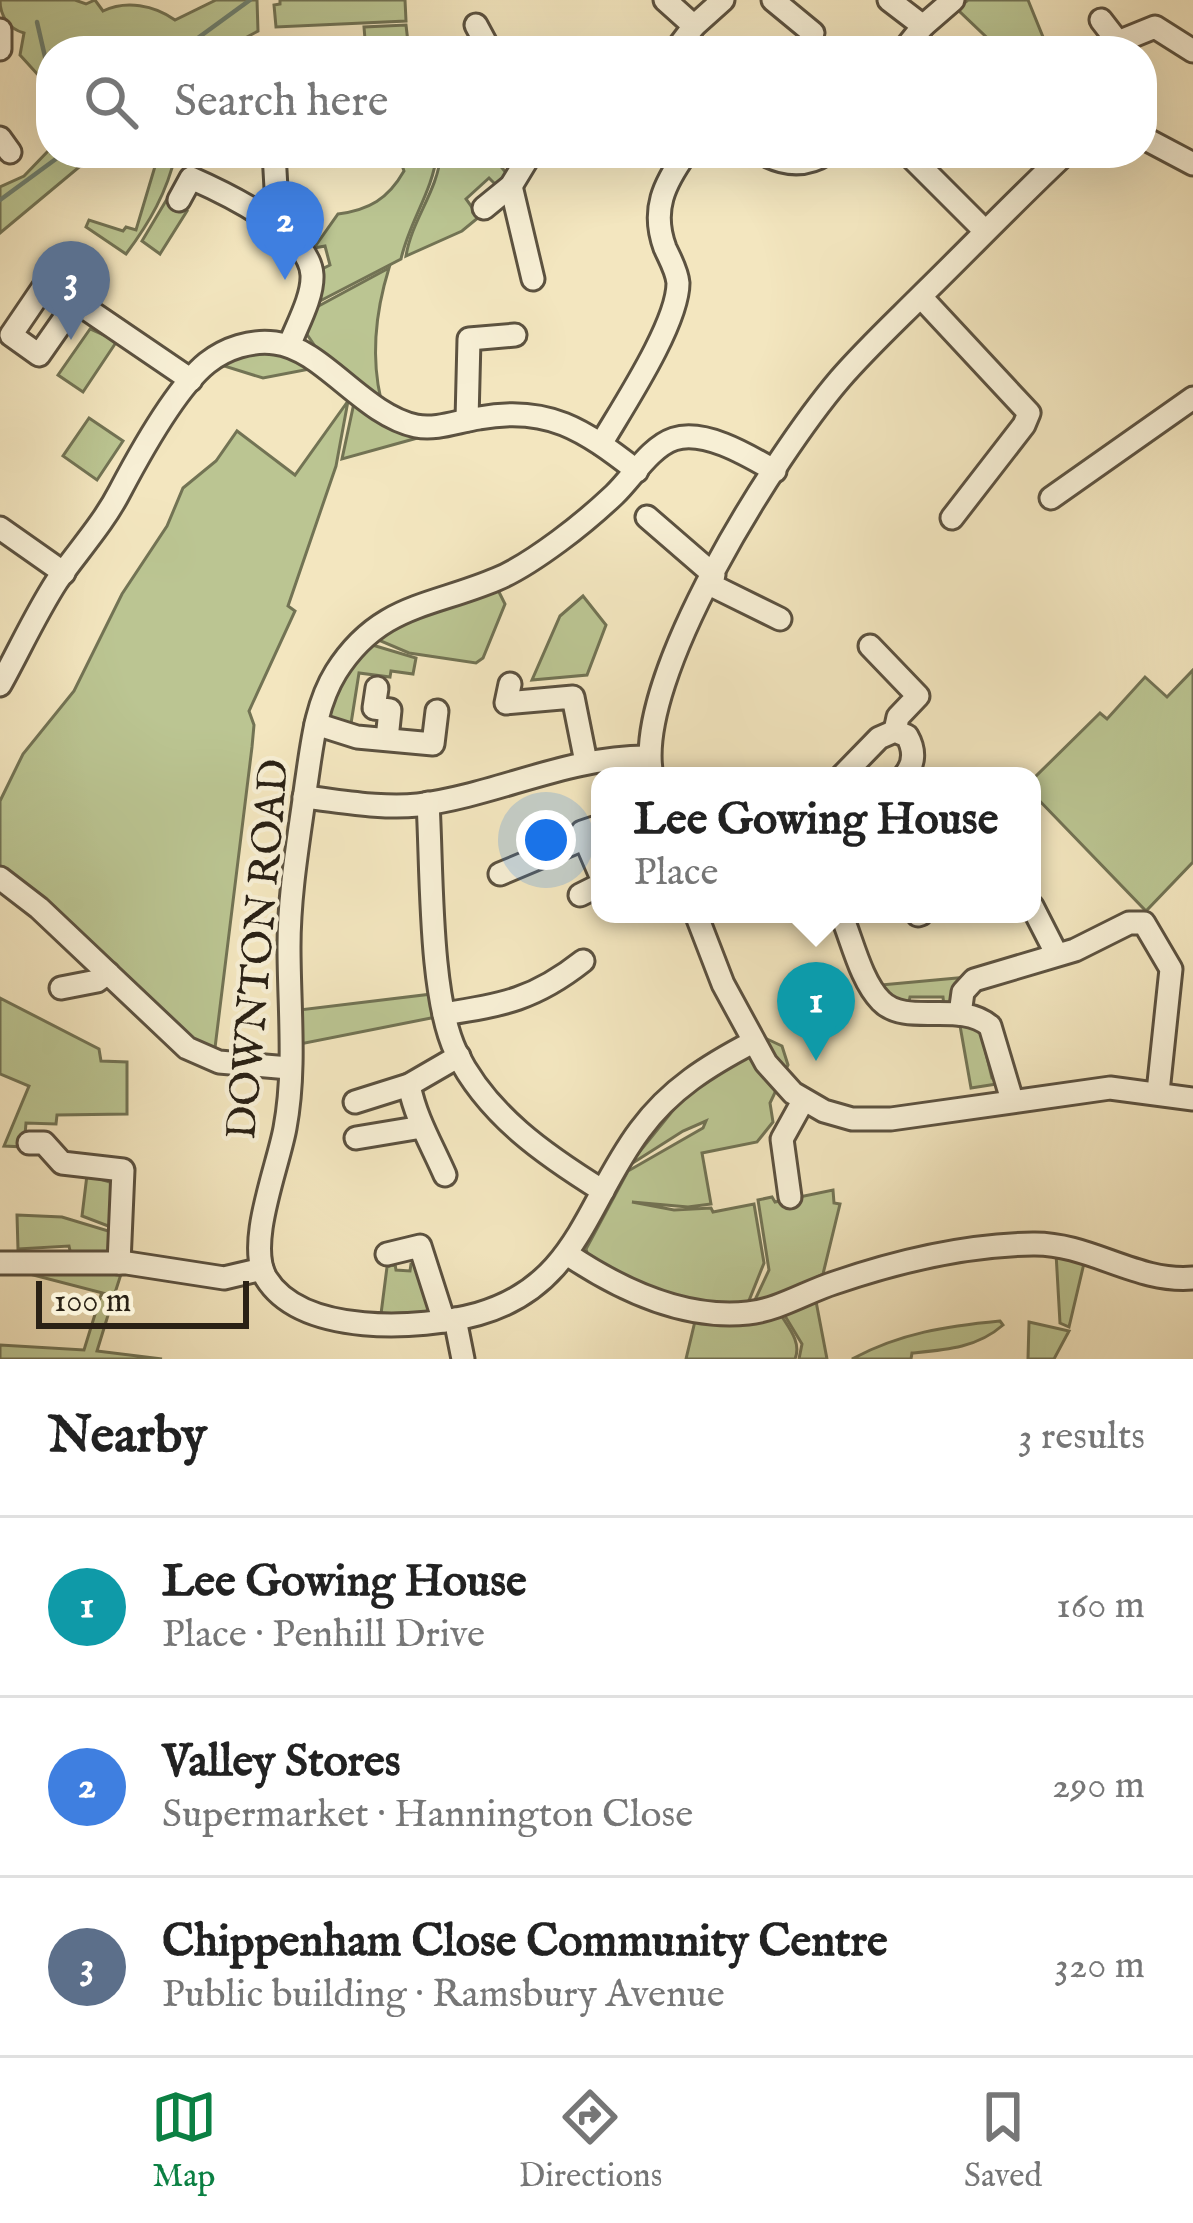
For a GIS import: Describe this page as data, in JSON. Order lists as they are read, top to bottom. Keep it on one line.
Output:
{"streets":{"street":["DOWNTON ROAD"]},"scale_bar":"100 m","page":{"search":"Search here","pins":["2","3","1"],"popup":["Lee Gowing House","Place"],"scale":"100 m","heading":["Nearby","3 results"],"list":[{"mark":"1","name":"Lee Gowing House","note":"Place · Penhill Drive","value":"160 m"},{"mark":"2","name":"Valley Stores","note":"Supermarket · Hannington Close","value":"290 m"},{"mark":"3","name":"Chippenham Close Community Centre","note":"Public building · Ramsbury Avenue","value":"320 m"}],"nav":["Map","Directions","Saved"]}}
